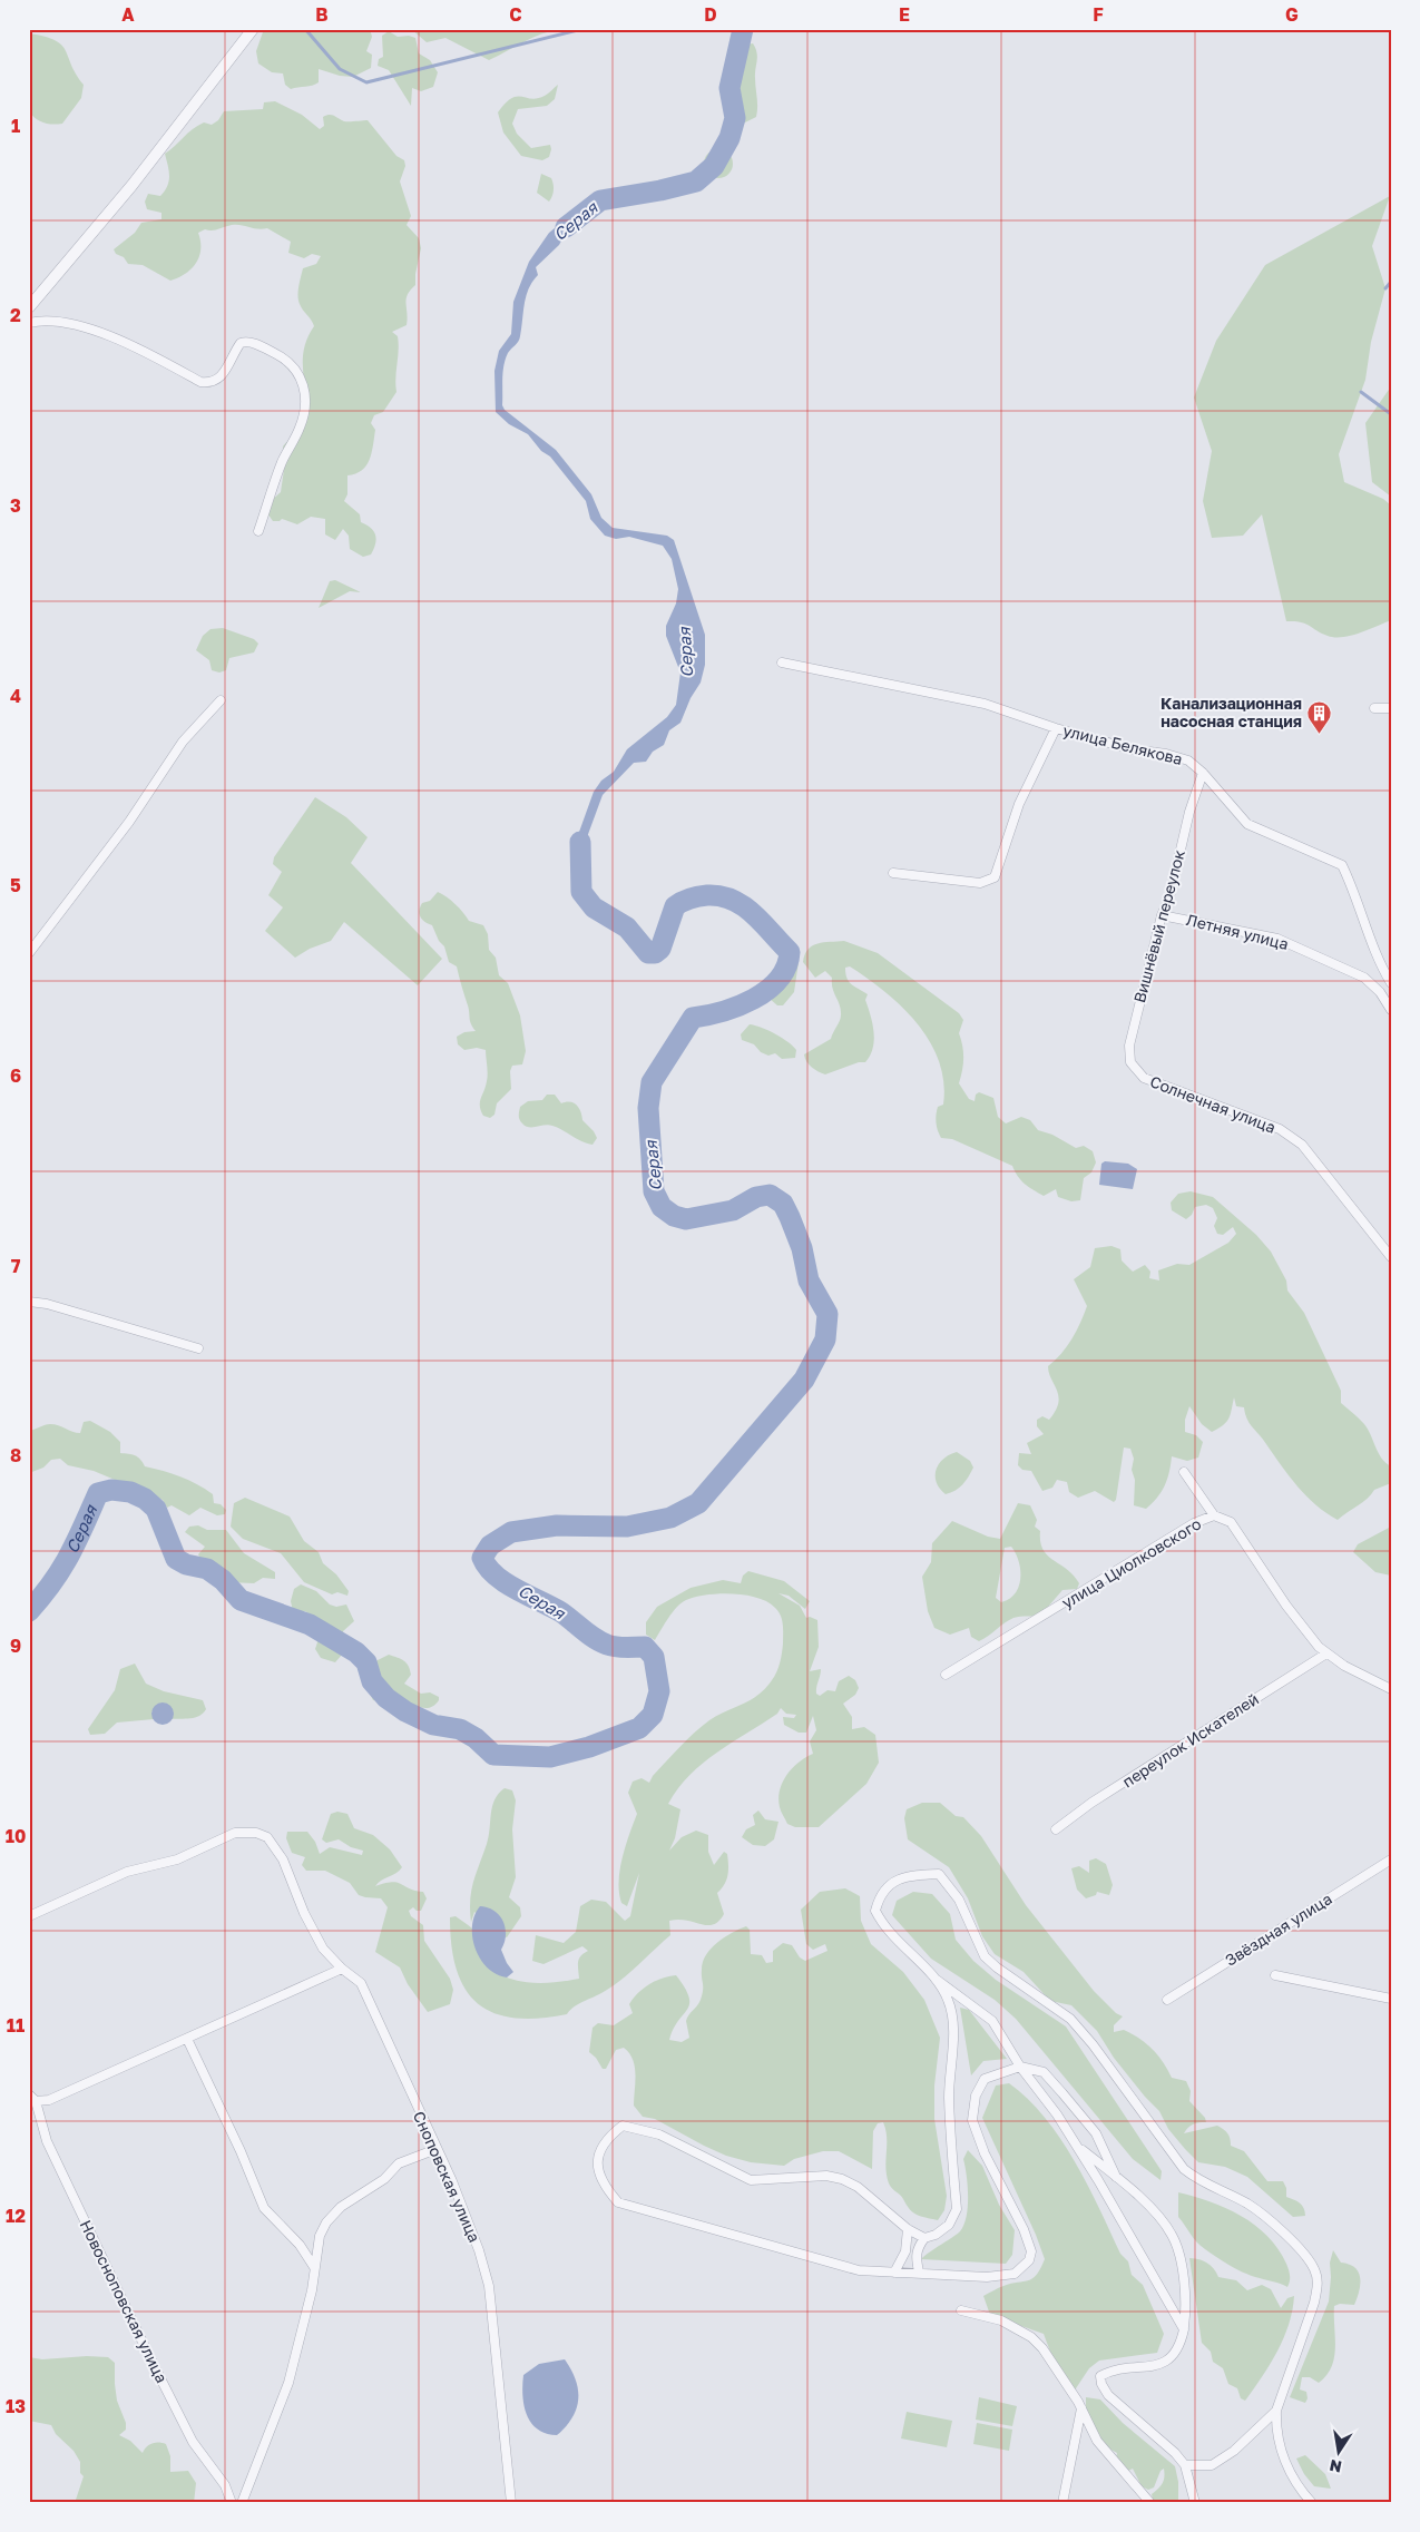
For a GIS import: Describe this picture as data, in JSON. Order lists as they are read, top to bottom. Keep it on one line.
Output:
{"streets":{"street":["улица Белякова","Вишнёвый переулок","Летняя улица","Солнечная улица","улица Циолковского","переулок Искателей","Звёздная улица","Сноповская улица","Новосноповская улица"]},"crossings":[["улица Белякова","Вишнёвый переулок"],["Вишнёвый переулок","Летняя улица"],["Вишнёвый переулок","Солнечная улица"],["улица Циолковского","переулок Искателей"]],"water":["Серая"],"places":{"building":["Канализационная насосная станция"]},"north":"bottom","grid":{"columns":["A","B","C","D","E","F","G"],"rows":["1","2","3","4","5","6","7","8","9","10","11","12","13"]}}
